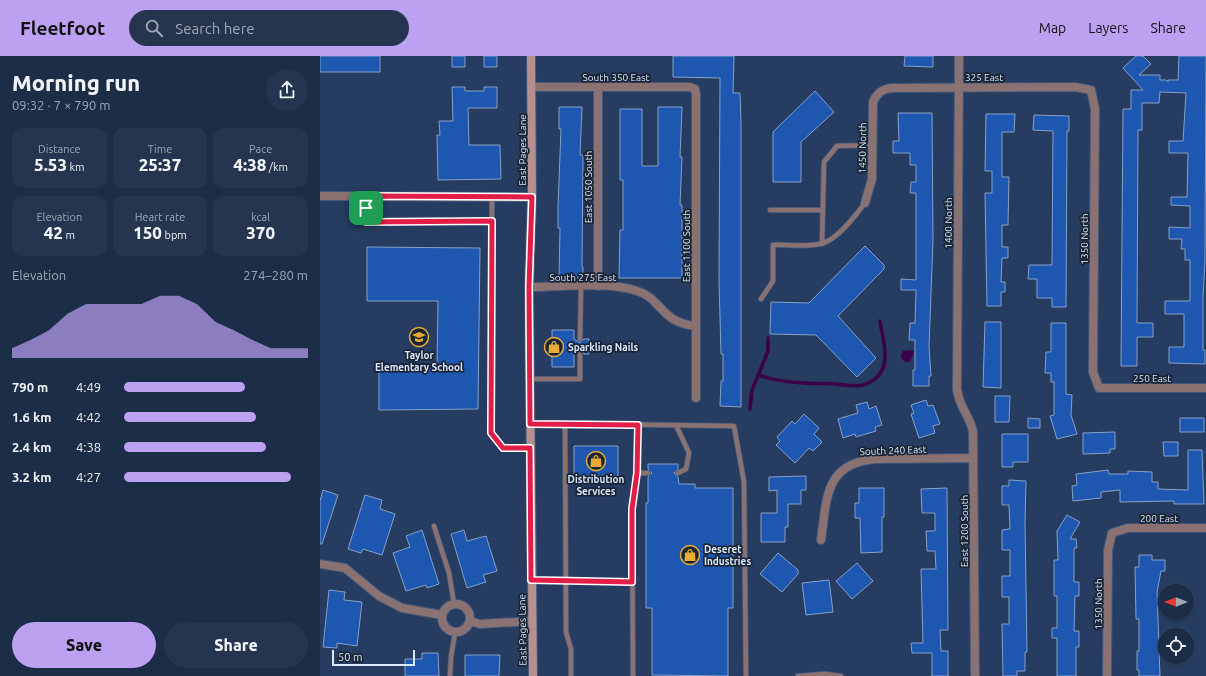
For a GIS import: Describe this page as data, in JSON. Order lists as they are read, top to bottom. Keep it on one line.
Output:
{"streets":{"main road":["East Pages Lane"],"street":["South 350 East","325 East","1450 North","East 1050 South","1400 North","1350 North","East 1100 South","South 275 East","250 East","South 240 East","200 East","East 1200 South"]},"crossings":[["South 350 East","East Pages Lane"],["South 350 East","East 1050 South"],["South 350 East","East 1100 South"],["325 East","1450 North"],["325 East","1400 North"],["325 East","1350 North"],["East Pages Lane","South 275 East"],["East 1050 South","South 275 East"],["1400 North","East 1200 South"],["1350 North","250 East"],["1350 North","200 East"],["East 1100 South","South 275 East"],["South 240 East","East 1200 South"]],"places":{"school or university":["Taylor Elementary School"],"shop":["Sparkling Nails","Distribution Services","Deseret Industries"]},"scale_bar":"50 m","north":"left","page":{"header":"Fleetfoot","search":"Search here","nav":["Map","Layers","Share"],"heading":["Morning run","09:32 · 7 × 790 m"],"stats":[["Distance","5.53 km"],["Time","25:37"],["Pace","4:38 /km"],["Elevation","42 m"],["Heart rate","150 bpm"],["kcal","370"]],"chart":["Elevation","274–280 m"],"list":[{"name":"790 m","note":"4:49"},{"name":"1.6 km","note":"4:42"},{"name":"2.4 km","note":"4:38"},{"name":"3.2 km","note":"4:27"}],"buttons":["Save","Share"],"scale":"50 m"}}
